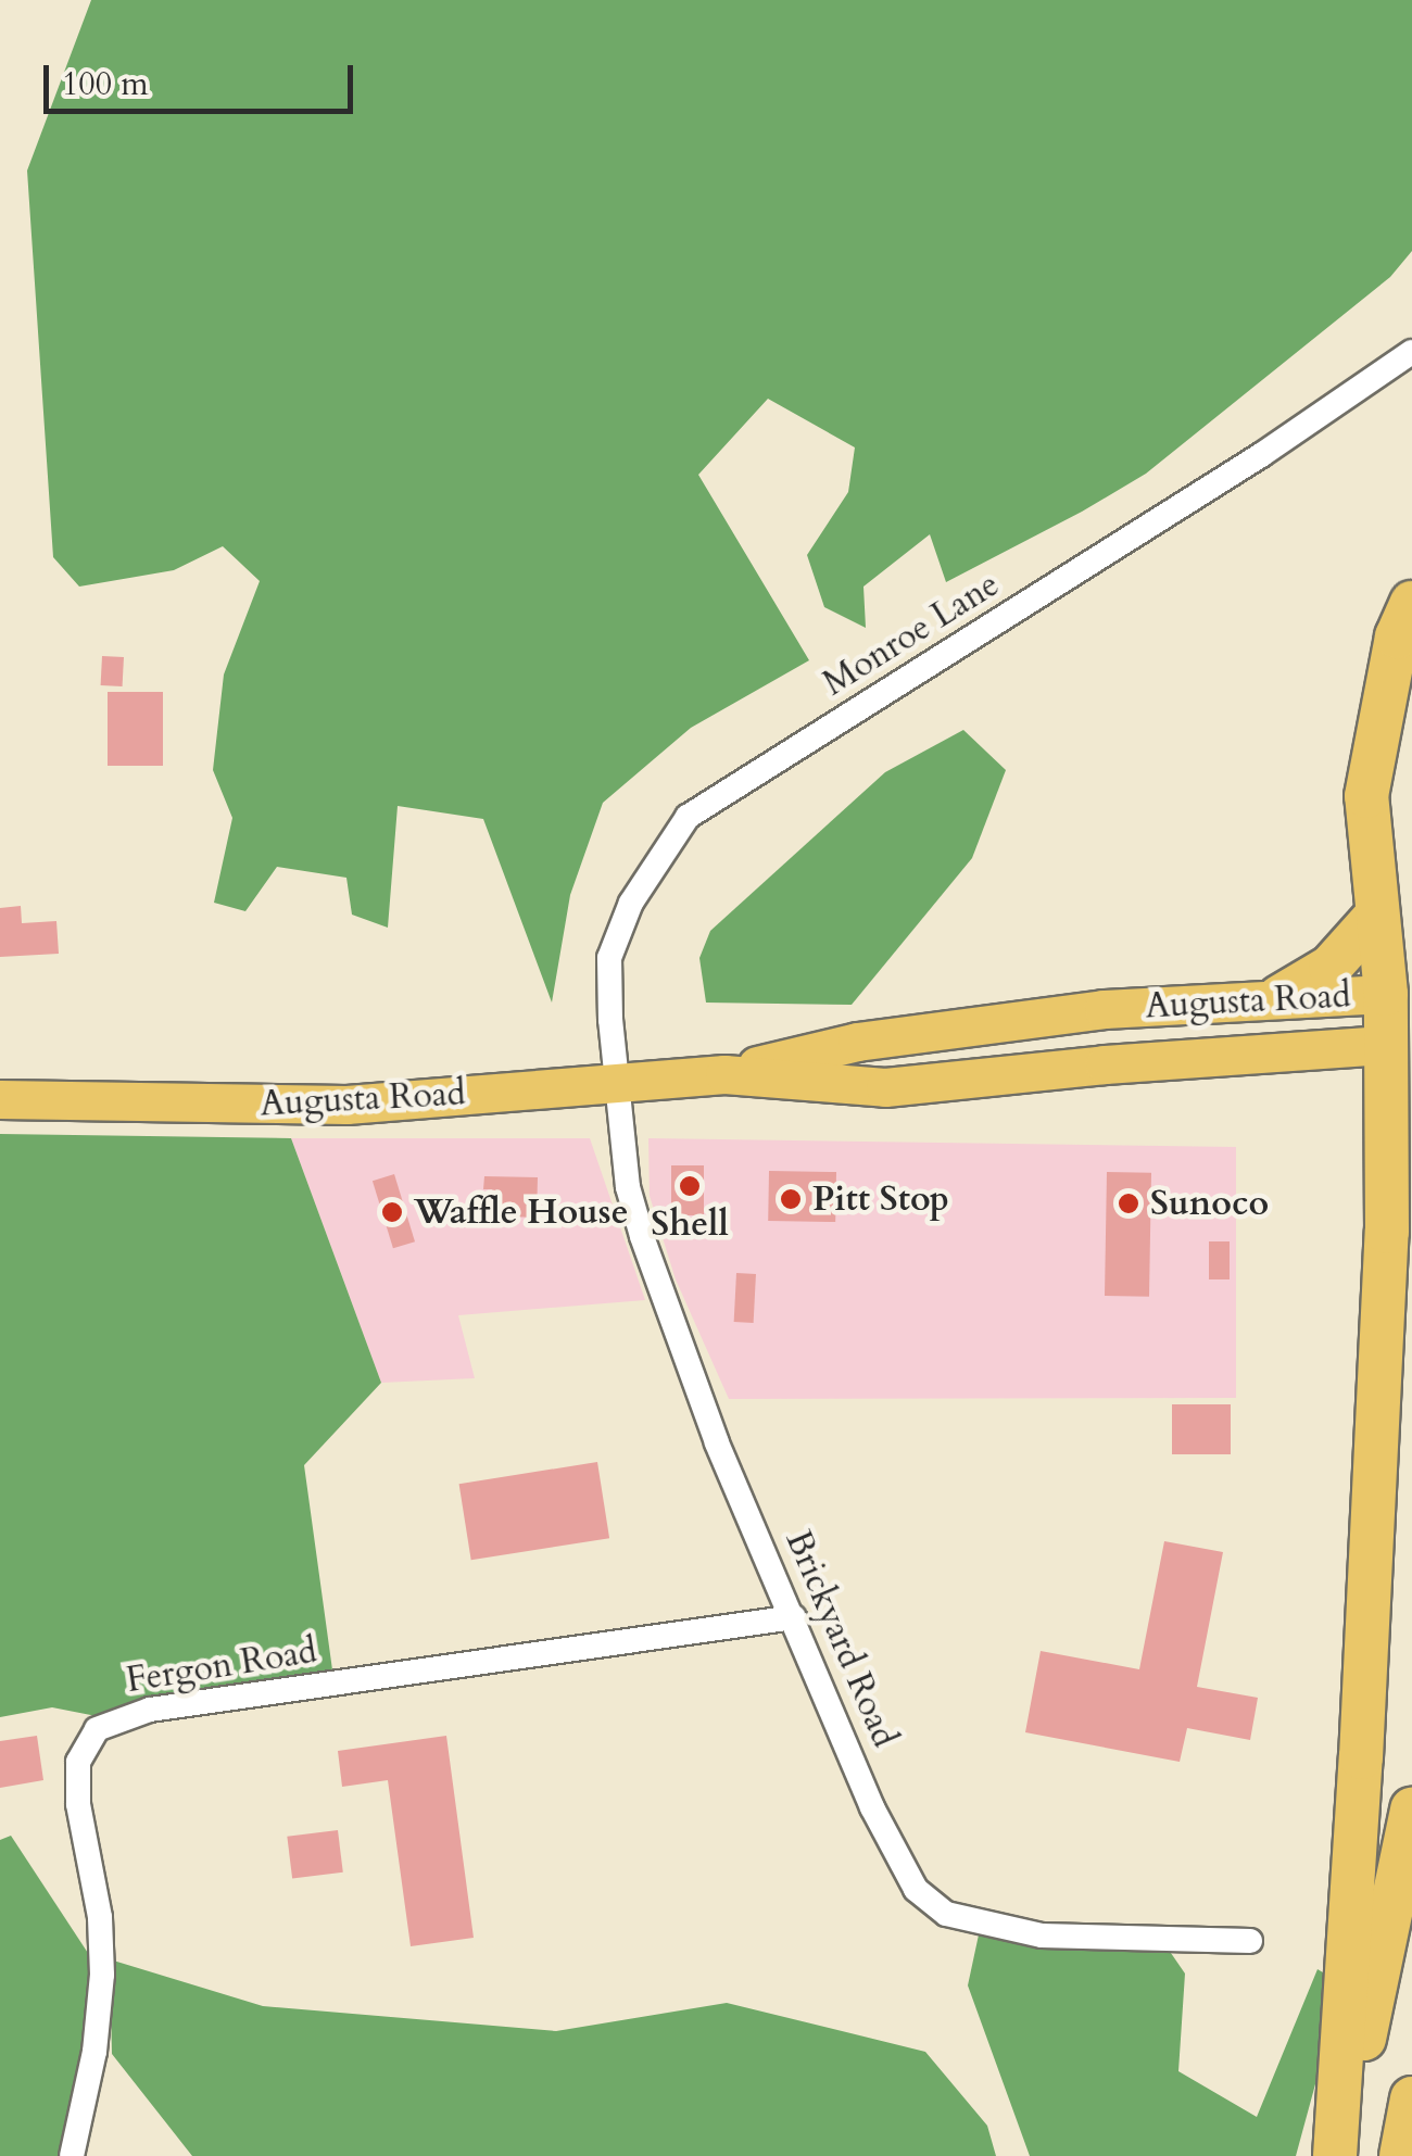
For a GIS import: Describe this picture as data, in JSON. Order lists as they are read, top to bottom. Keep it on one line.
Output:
{"streets":{"main road":["Augusta Road"],"street":["Monroe Lane","Brickyard Road","Fergon Road"]},"crossings":[["Monroe Lane","Augusta Road"],["Monroe Lane","Brickyard Road"],["Augusta Road","Brickyard Road"],["Brickyard Road","Fergon Road"]],"places":["Shell","Pitt Stop","Sunoco","Waffle House"],"scale_bar":"100 m"}
